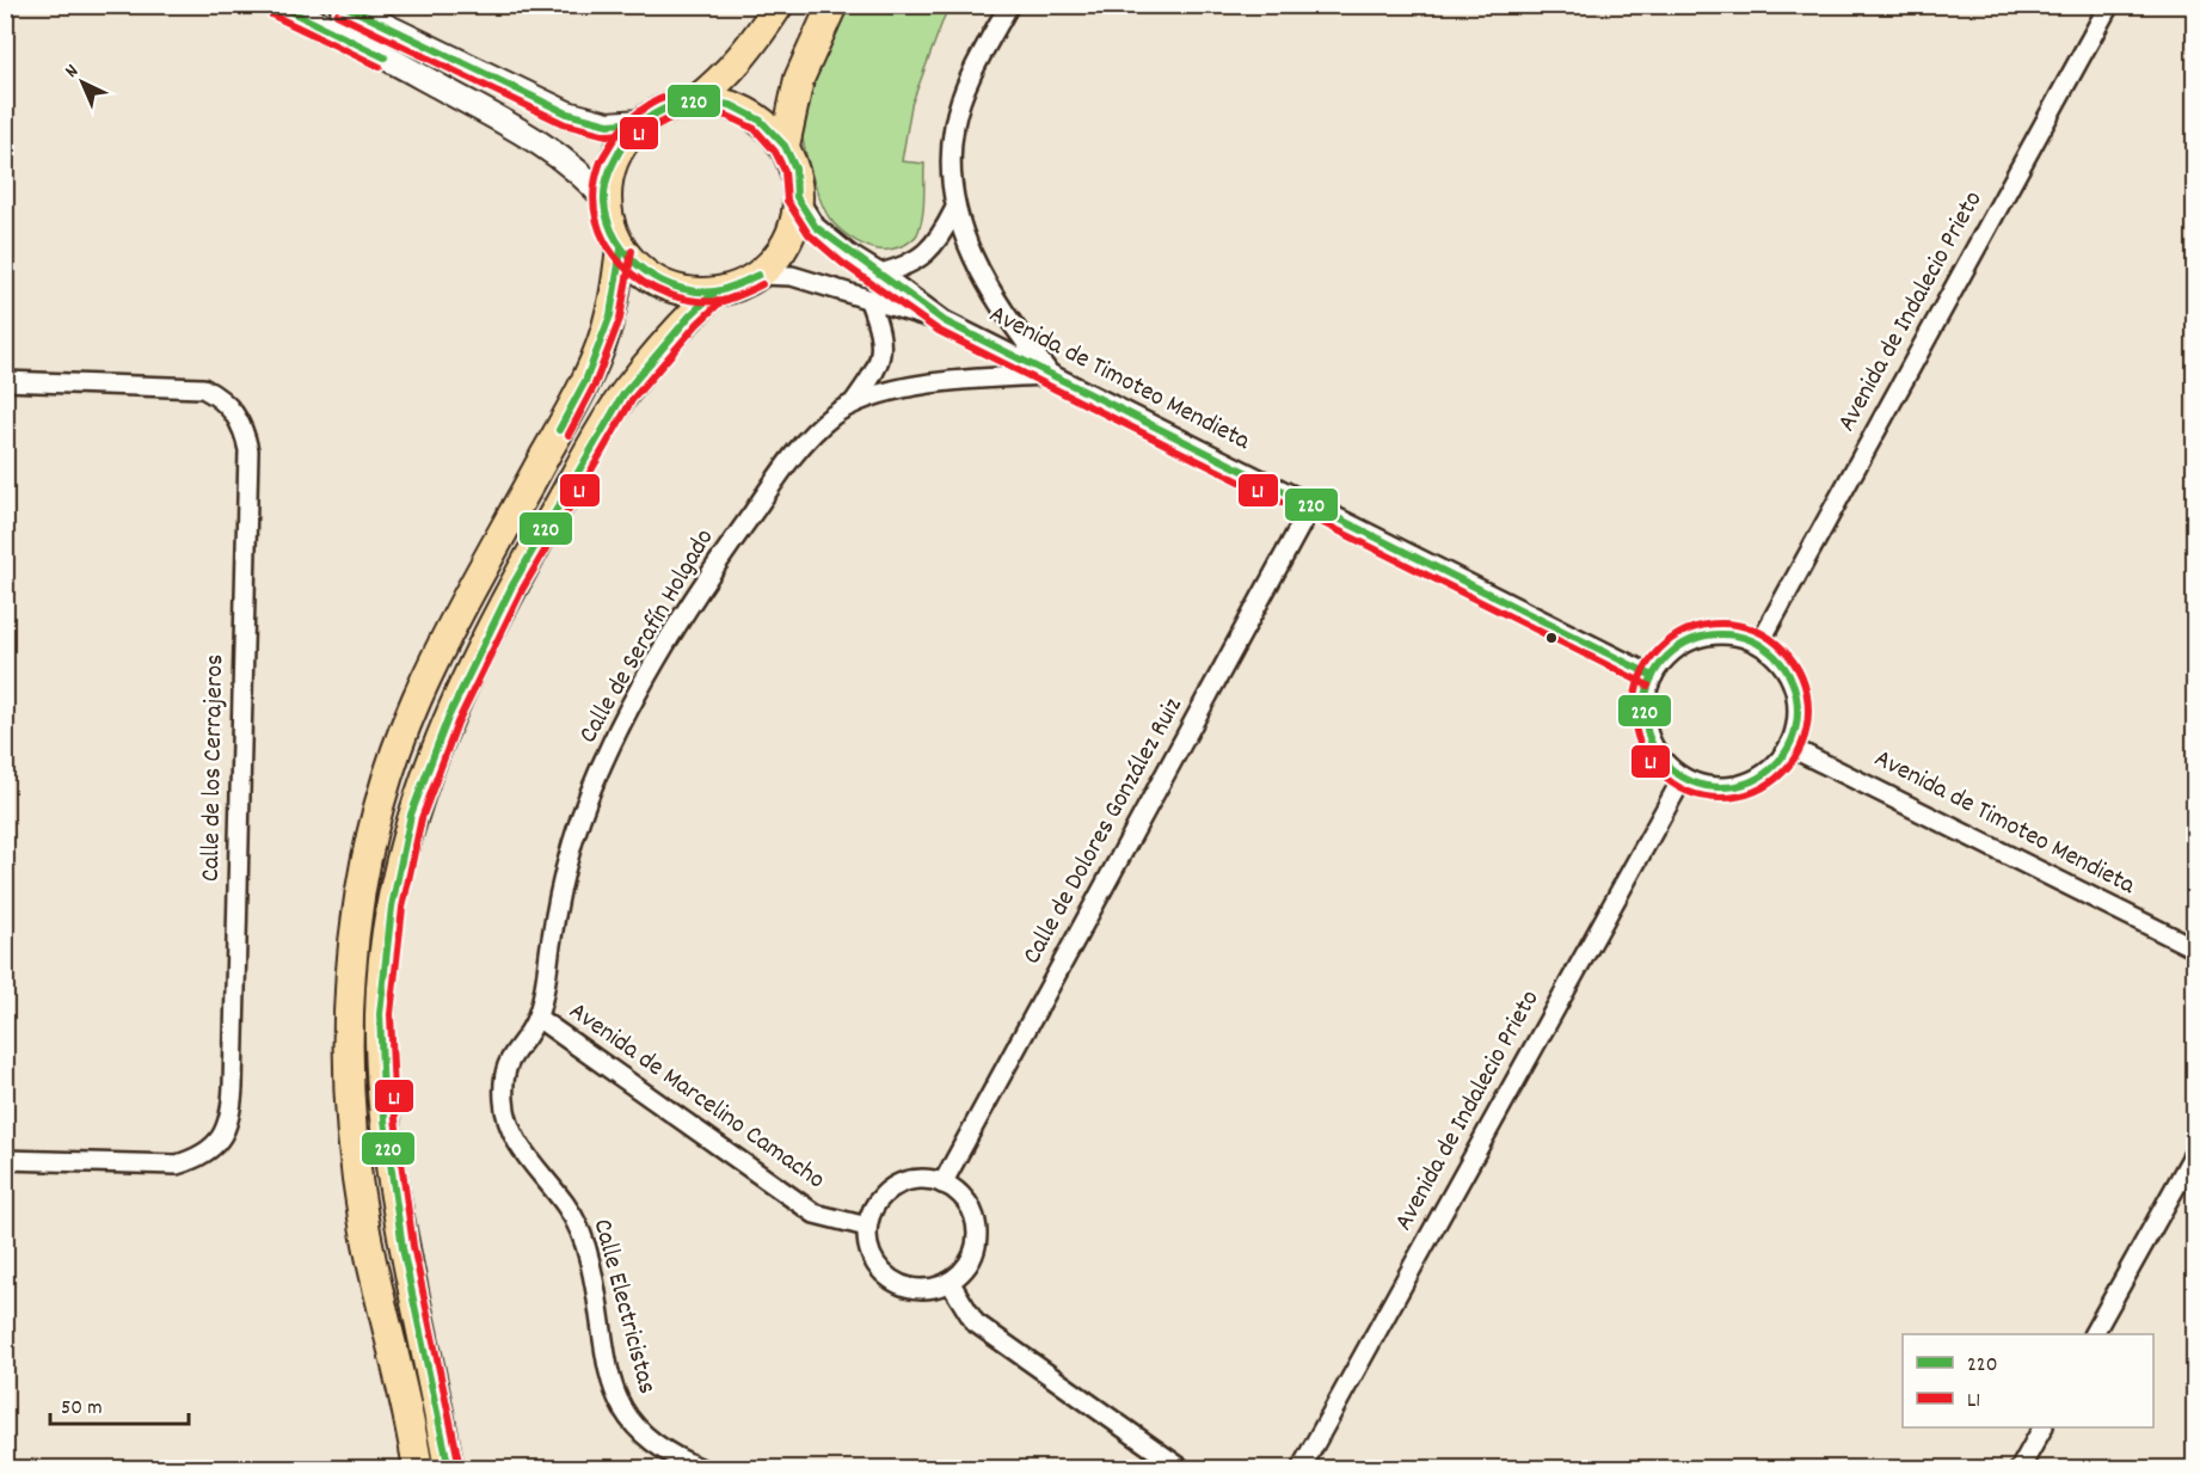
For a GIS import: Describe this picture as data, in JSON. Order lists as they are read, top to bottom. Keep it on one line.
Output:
{"streets":{"street":["Avenida de Indalecio Prieto","Avenida de Timoteo Mendieta","Calle de Serafín Holgado","Calle de los Cerrajeros","Calle de Dolores González Ruiz","Avenida de Marcelino Camacho","Calle Electricistas"]},"crossings":[["Avenida de Indalecio Prieto","Avenida de Timoteo Mendieta"],["Avenida de Timoteo Mendieta","Calle de Serafín Holgado"],["Avenida de Timoteo Mendieta","Calle de Dolores González Ruiz"],["Calle de Serafín Holgado","Avenida de Marcelino Camacho"],["Calle de Serafín Holgado","Calle Electricistas"],["Calle de Dolores González Ruiz","Avenida de Marcelino Camacho"],["Avenida de Marcelino Camacho","Calle Electricistas"]],"lines":["transit line 220","transit line L1"],"legend":["220","L1"],"scale_bar":"50 m","north":"top left"}
